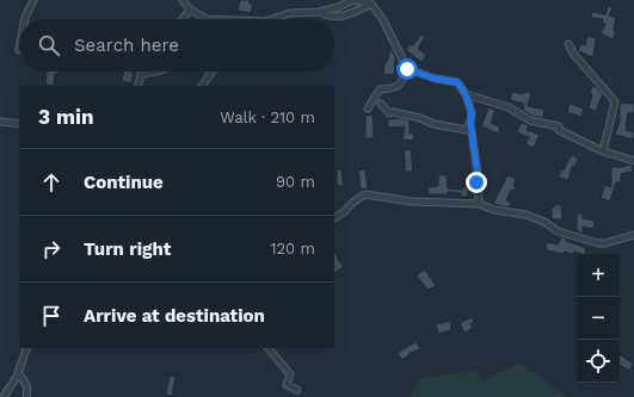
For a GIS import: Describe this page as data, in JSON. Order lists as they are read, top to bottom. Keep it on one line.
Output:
{"page":{"search":"Search here","heading":["3 min","Walk · 210 m"],"list":[["Continue","90 m"],["Turn right","120 m"],"Arrive at destination"],"map_buttons":["+","−"]}}
